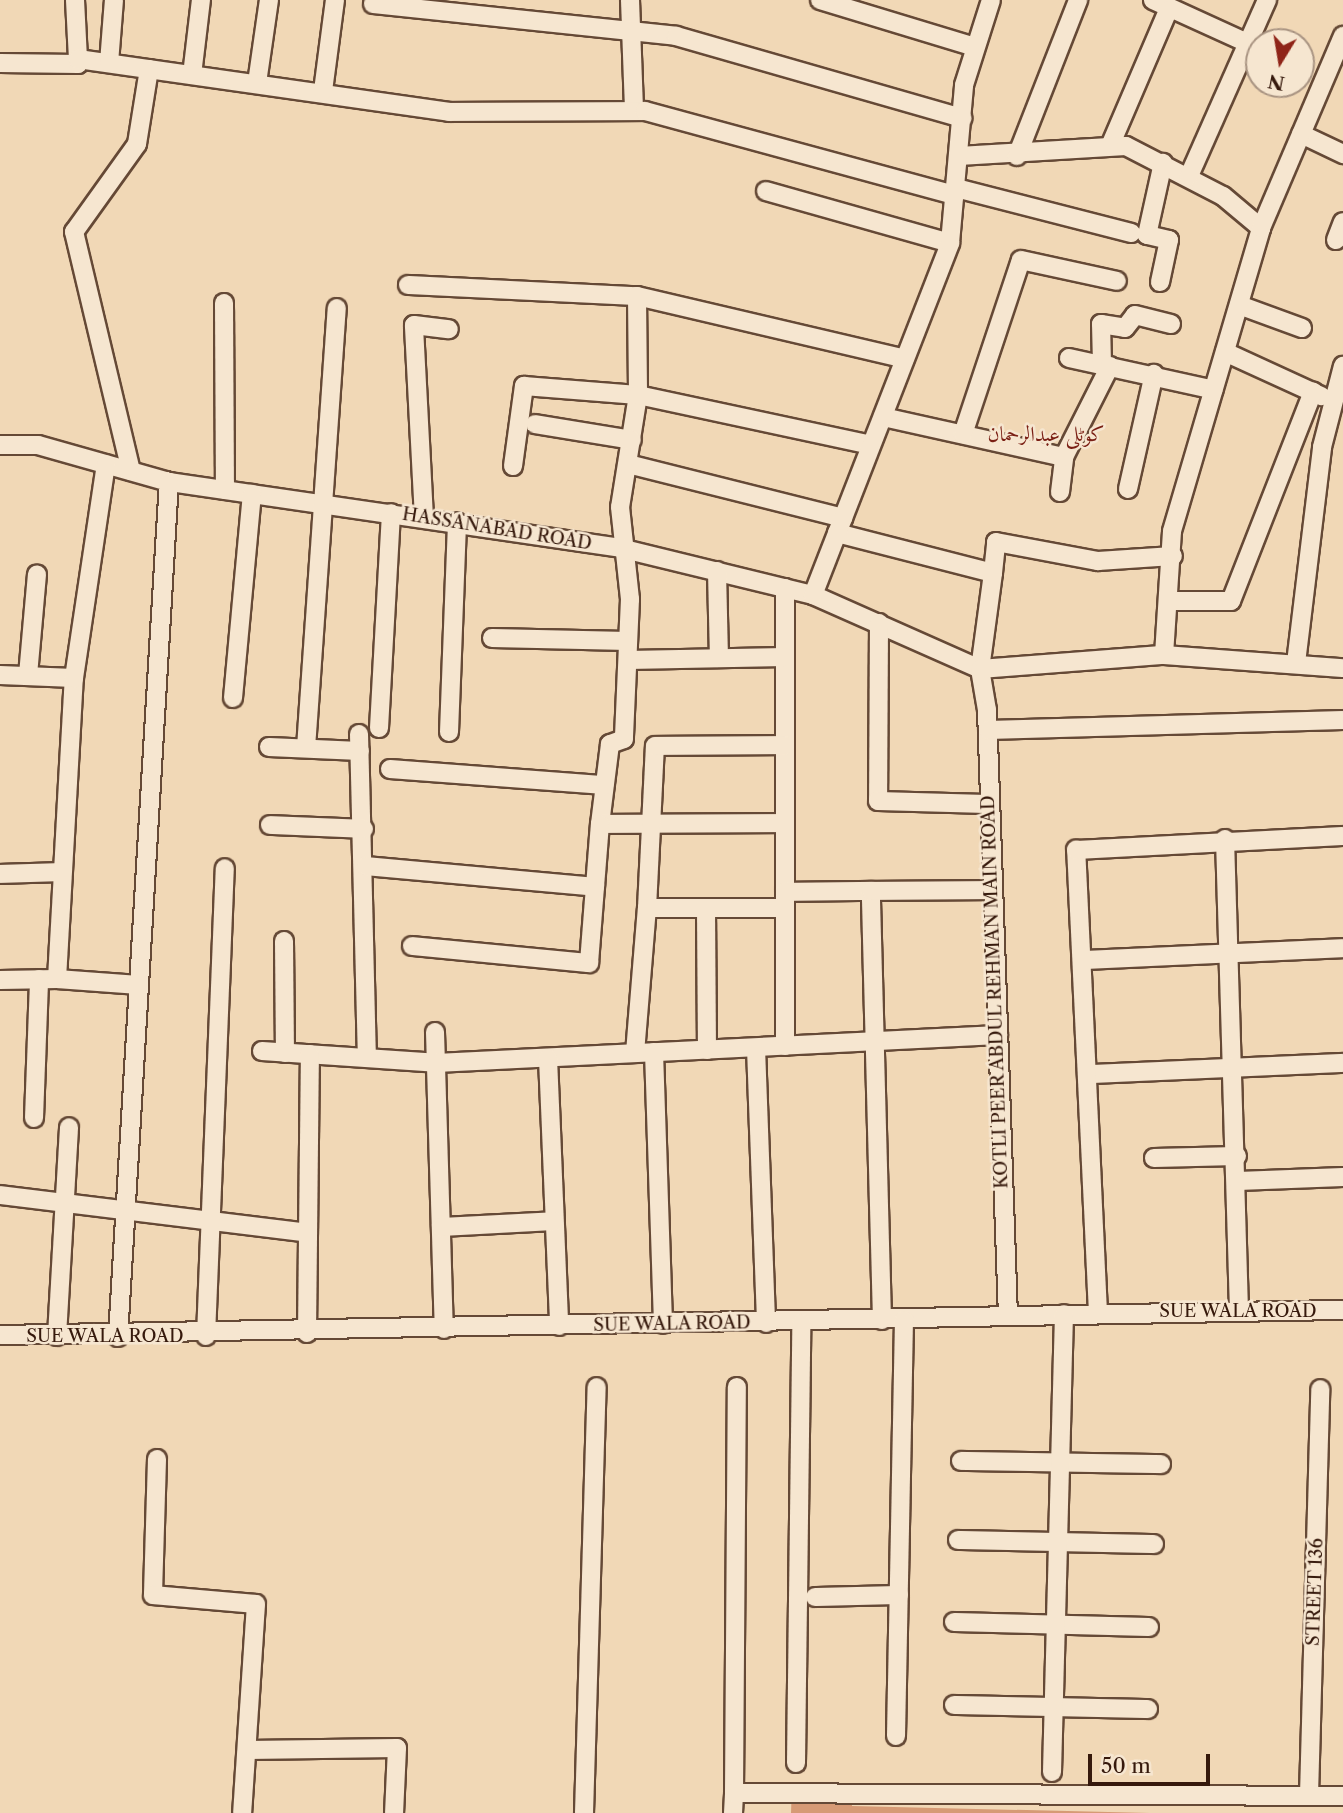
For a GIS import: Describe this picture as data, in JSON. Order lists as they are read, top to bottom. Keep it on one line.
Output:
{"streets":{"street":["HASSANABAD ROAD","KOTLI PEER ABDUL REHMAN MAIN ROAD","SUE WALA ROAD","STREET 136"]},"crossings":[["HASSANABAD ROAD","KOTLI PEER ABDUL REHMAN MAIN ROAD"],["KOTLI PEER ABDUL REHMAN MAIN ROAD","SUE WALA ROAD"]],"districts":["کوٹلی عبدالرحمان"],"scale_bar":"50 m","north":"bottom"}
